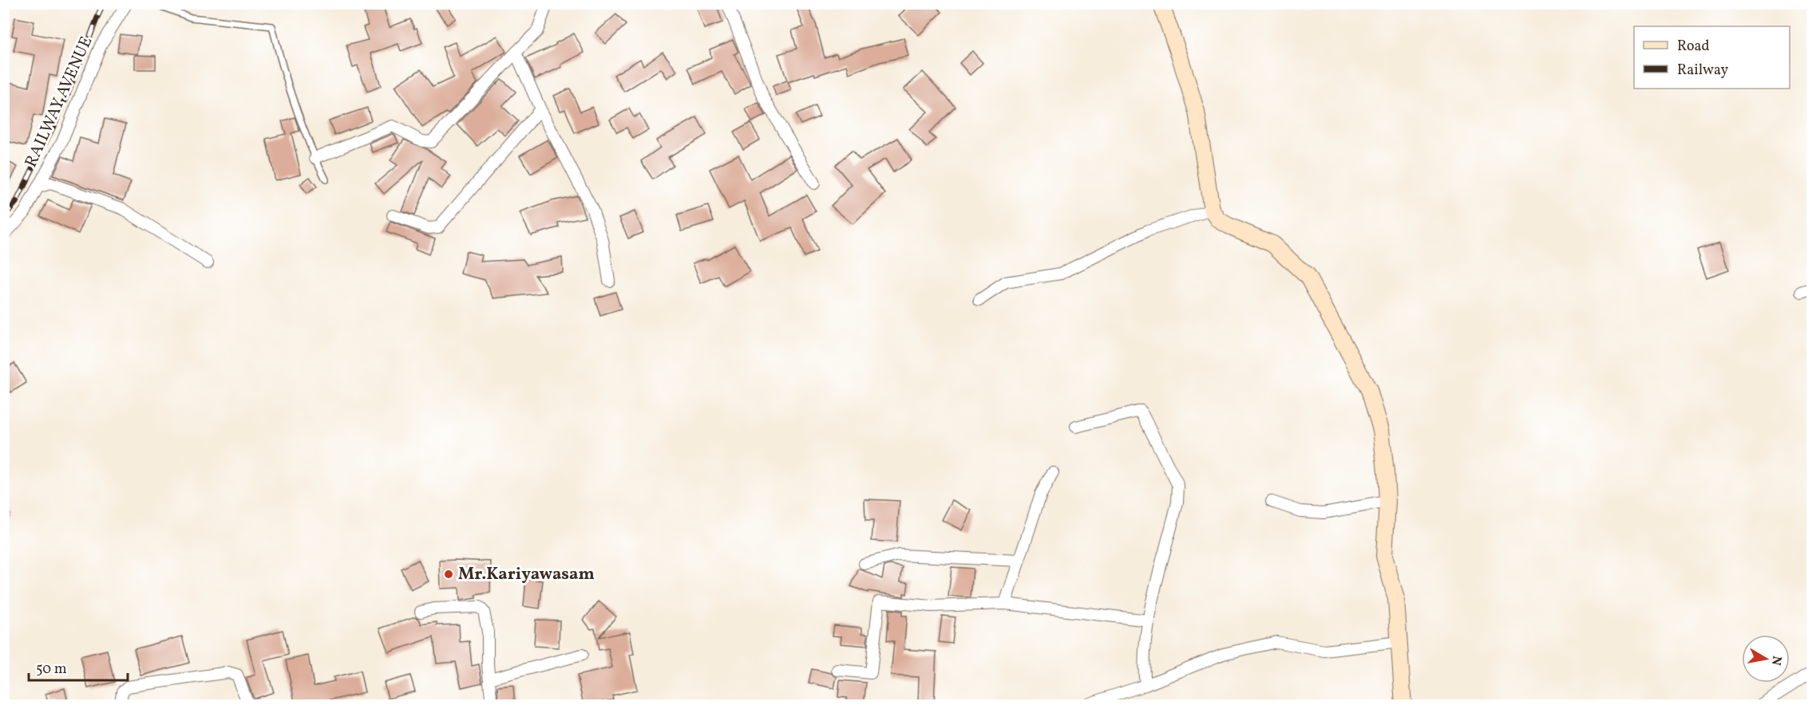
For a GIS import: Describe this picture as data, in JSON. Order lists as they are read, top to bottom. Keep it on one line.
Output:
{"streets":{"street":["RAILWAY AVENUE"]},"places":["Mr.Kariyawasam"],"legend":["Road","Railway"],"scale_bar":"50 m","north":"right"}
